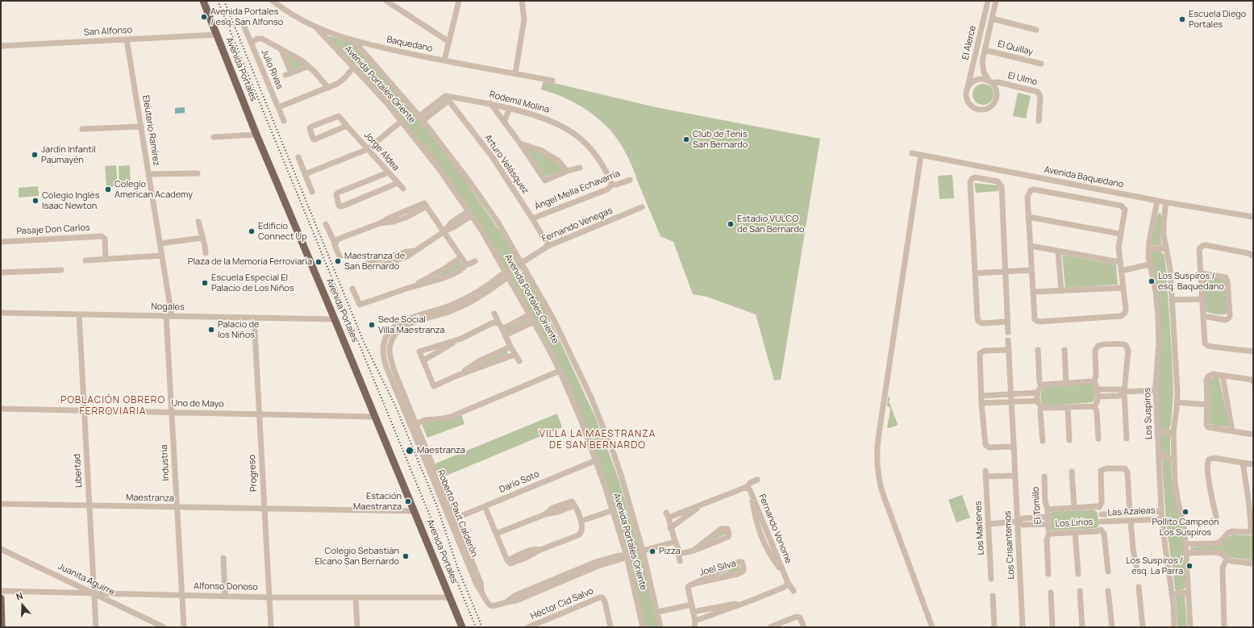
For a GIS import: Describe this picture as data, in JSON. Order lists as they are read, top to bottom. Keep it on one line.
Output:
{"streets":{"main road":["Avenida Portales"],"street":["San Alfonso","El Alerce","Baquedano","El Quillay","Julio Rivas","El Ulmo","Avenida Portales Oriente","Rodemil Molina","Eleuterio Ramírez","Jorge Aldea","Arturo Velásquez","Avenida Baquedano","Ángel Mella Echavarría","Fernando Venegas","Pasaje Don Carlos","Nogales","Uno de Mayo","Los Suspiros","Industria","Libertad","Progreso","Darío Soto","Maestranza","El Tomillo","Las Azaleas","Roberto Paut Calderón","Los Lirios","Los Maitenes","Fernando Vonome","Los Crisantemos","Joel Silva","Juanita Aguirre","Alfonso Donoso","Héctor Cid Salvo"]},"crossings":[["San Alfonso","Avenida Portales"],["San Alfonso","Eleuterio Ramírez"],["El Alerce","El Quillay"],["El Alerce","El Ulmo"],["Baquedano","Avenida Portales Oriente"],["Avenida Portales","Nogales"],["Avenida Portales","Uno de Mayo"],["Avenida Portales","Maestranza"],["Avenida Portales","Alfonso Donoso"],["Avenida Portales Oriente","Fernando Venegas"],["Avenida Portales Oriente","Darío Soto"],["Avenida Portales Oriente","Roberto Paut Calderón"],["Rodemil Molina","Arturo Velásquez"],["Rodemil Molina","Ángel Mella Echavarría"],["Eleuterio Ramírez","Nogales"],["Eleuterio Ramírez","Industria"],["Arturo Velásquez","Ángel Mella Echavarría"],["Arturo Velásquez","Fernando Venegas"],["Avenida Baquedano","Los Suspiros"],["Fernando Venegas","Roberto Paut Calderón"],["Nogales","Industria"],["Nogales","Libertad"],["Nogales","Progreso"],["Uno de Mayo","Industria"],["Uno de Mayo","Libertad"],["Uno de Mayo","Progreso"],["Los Suspiros","Las Azaleas"],["Industria","Maestranza"],["Industria","Alfonso Donoso"],["Libertad","Maestranza"],["Libertad","Juanita Aguirre"],["Libertad","Alfonso Donoso"],["Progreso","Maestranza"],["Progreso","Alfonso Donoso"],["Darío Soto","Roberto Paut Calderón"],["El Tomillo","Los Lirios"],["Los Maitenes","Los Crisantemos"],["Juanita Aguirre","Alfonso Donoso"]],"districts":["POBLACIÓN OBRERO FERROVIARIA","VILLA LA MAESTRANZA DE SAN BERNARDO"],"places":["Avenida Portales / esq. San Alfonso","Escuela Diego Portales","Club de Tenis San Bernardo","Jardín Infantil Paumayén","Colegio American Academy","Colegio Inglés Isaac Newton","Estadio VULCO de San Bernardo","Edificio Connect Up","Maestranza de San Bernardo","Plaza de la Memoria Ferroviaria","Los Suspiros / esq. Baquedano","Escuela Especial El Palacio de Los Niños","Sede Social Villa Maestranza","Palacio de los Niños","Maestranza","Estación Maestranza","Pollito Campeón Los Suspiros","Pizza","Colegio Sebastián Elcano San Bernardo","Los Suspiros / esq. La Parra"],"north":"top"}
